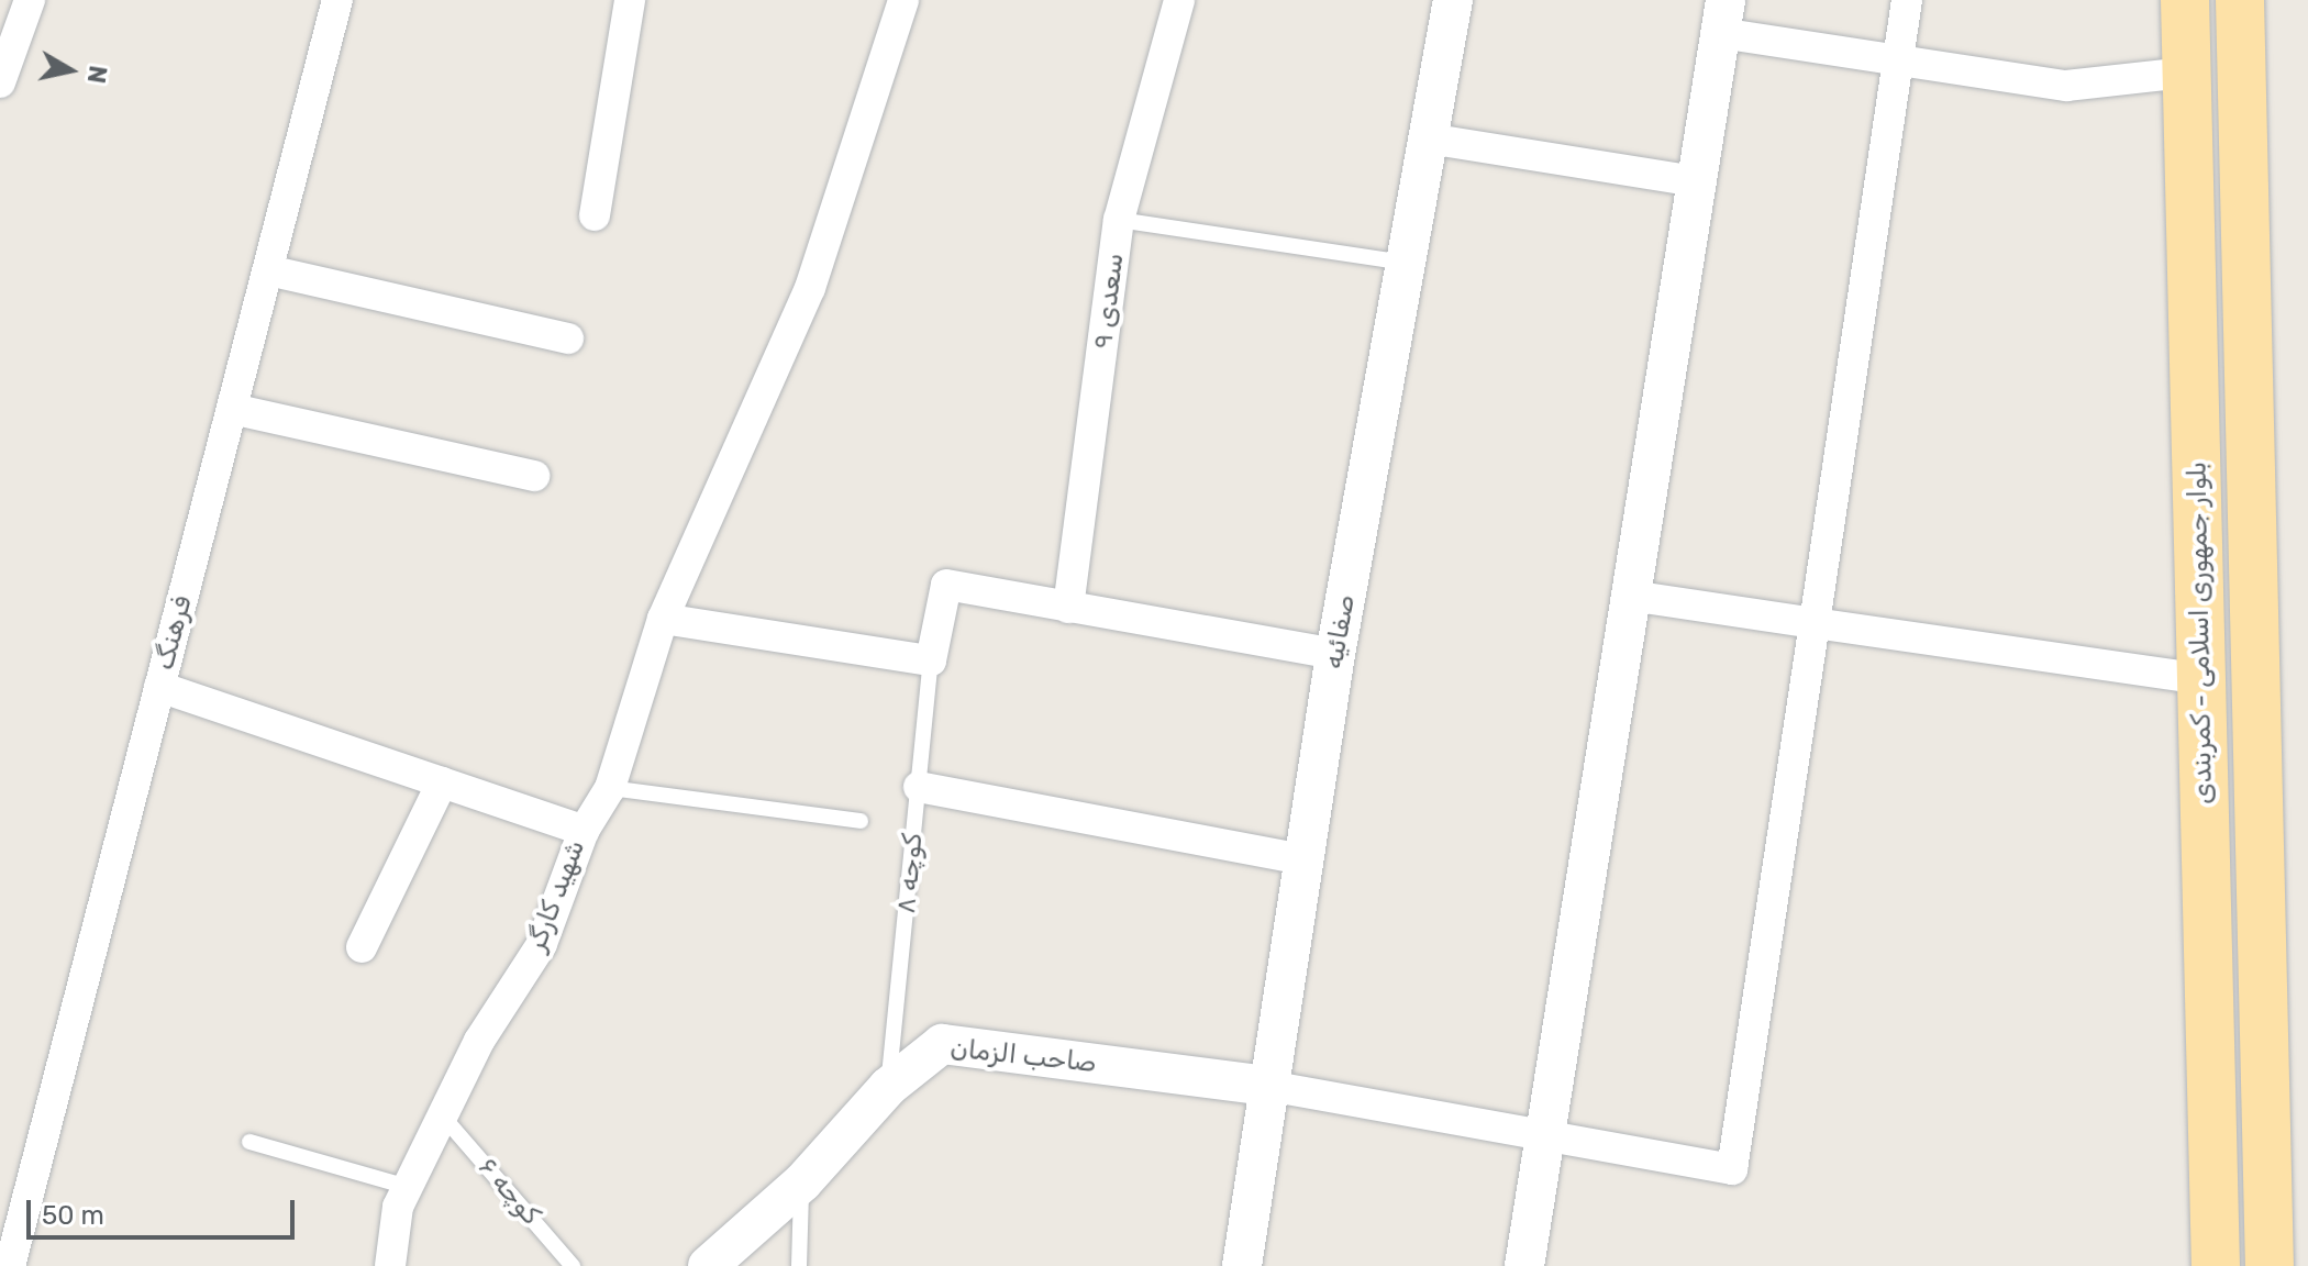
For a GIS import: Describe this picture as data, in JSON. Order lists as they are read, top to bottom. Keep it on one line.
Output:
{"streets":{"main road":["بلوار جمهوری اسلامی - کمربندی"],"street":["سعدی ۹","صفائیه","فرهنگ","شهید کارگر","صاحب الزمان"],"lane":["کوچه ۸","کوچه ۶"]},"crossings":[["صفائیه","صاحب الزمان"],["فرهنگ","شهید کارگر"],["کوچه ۸","صاحب الزمان"],["شهید کارگر","کوچه ۶"]],"scale_bar":"50 m","north":"right"}
